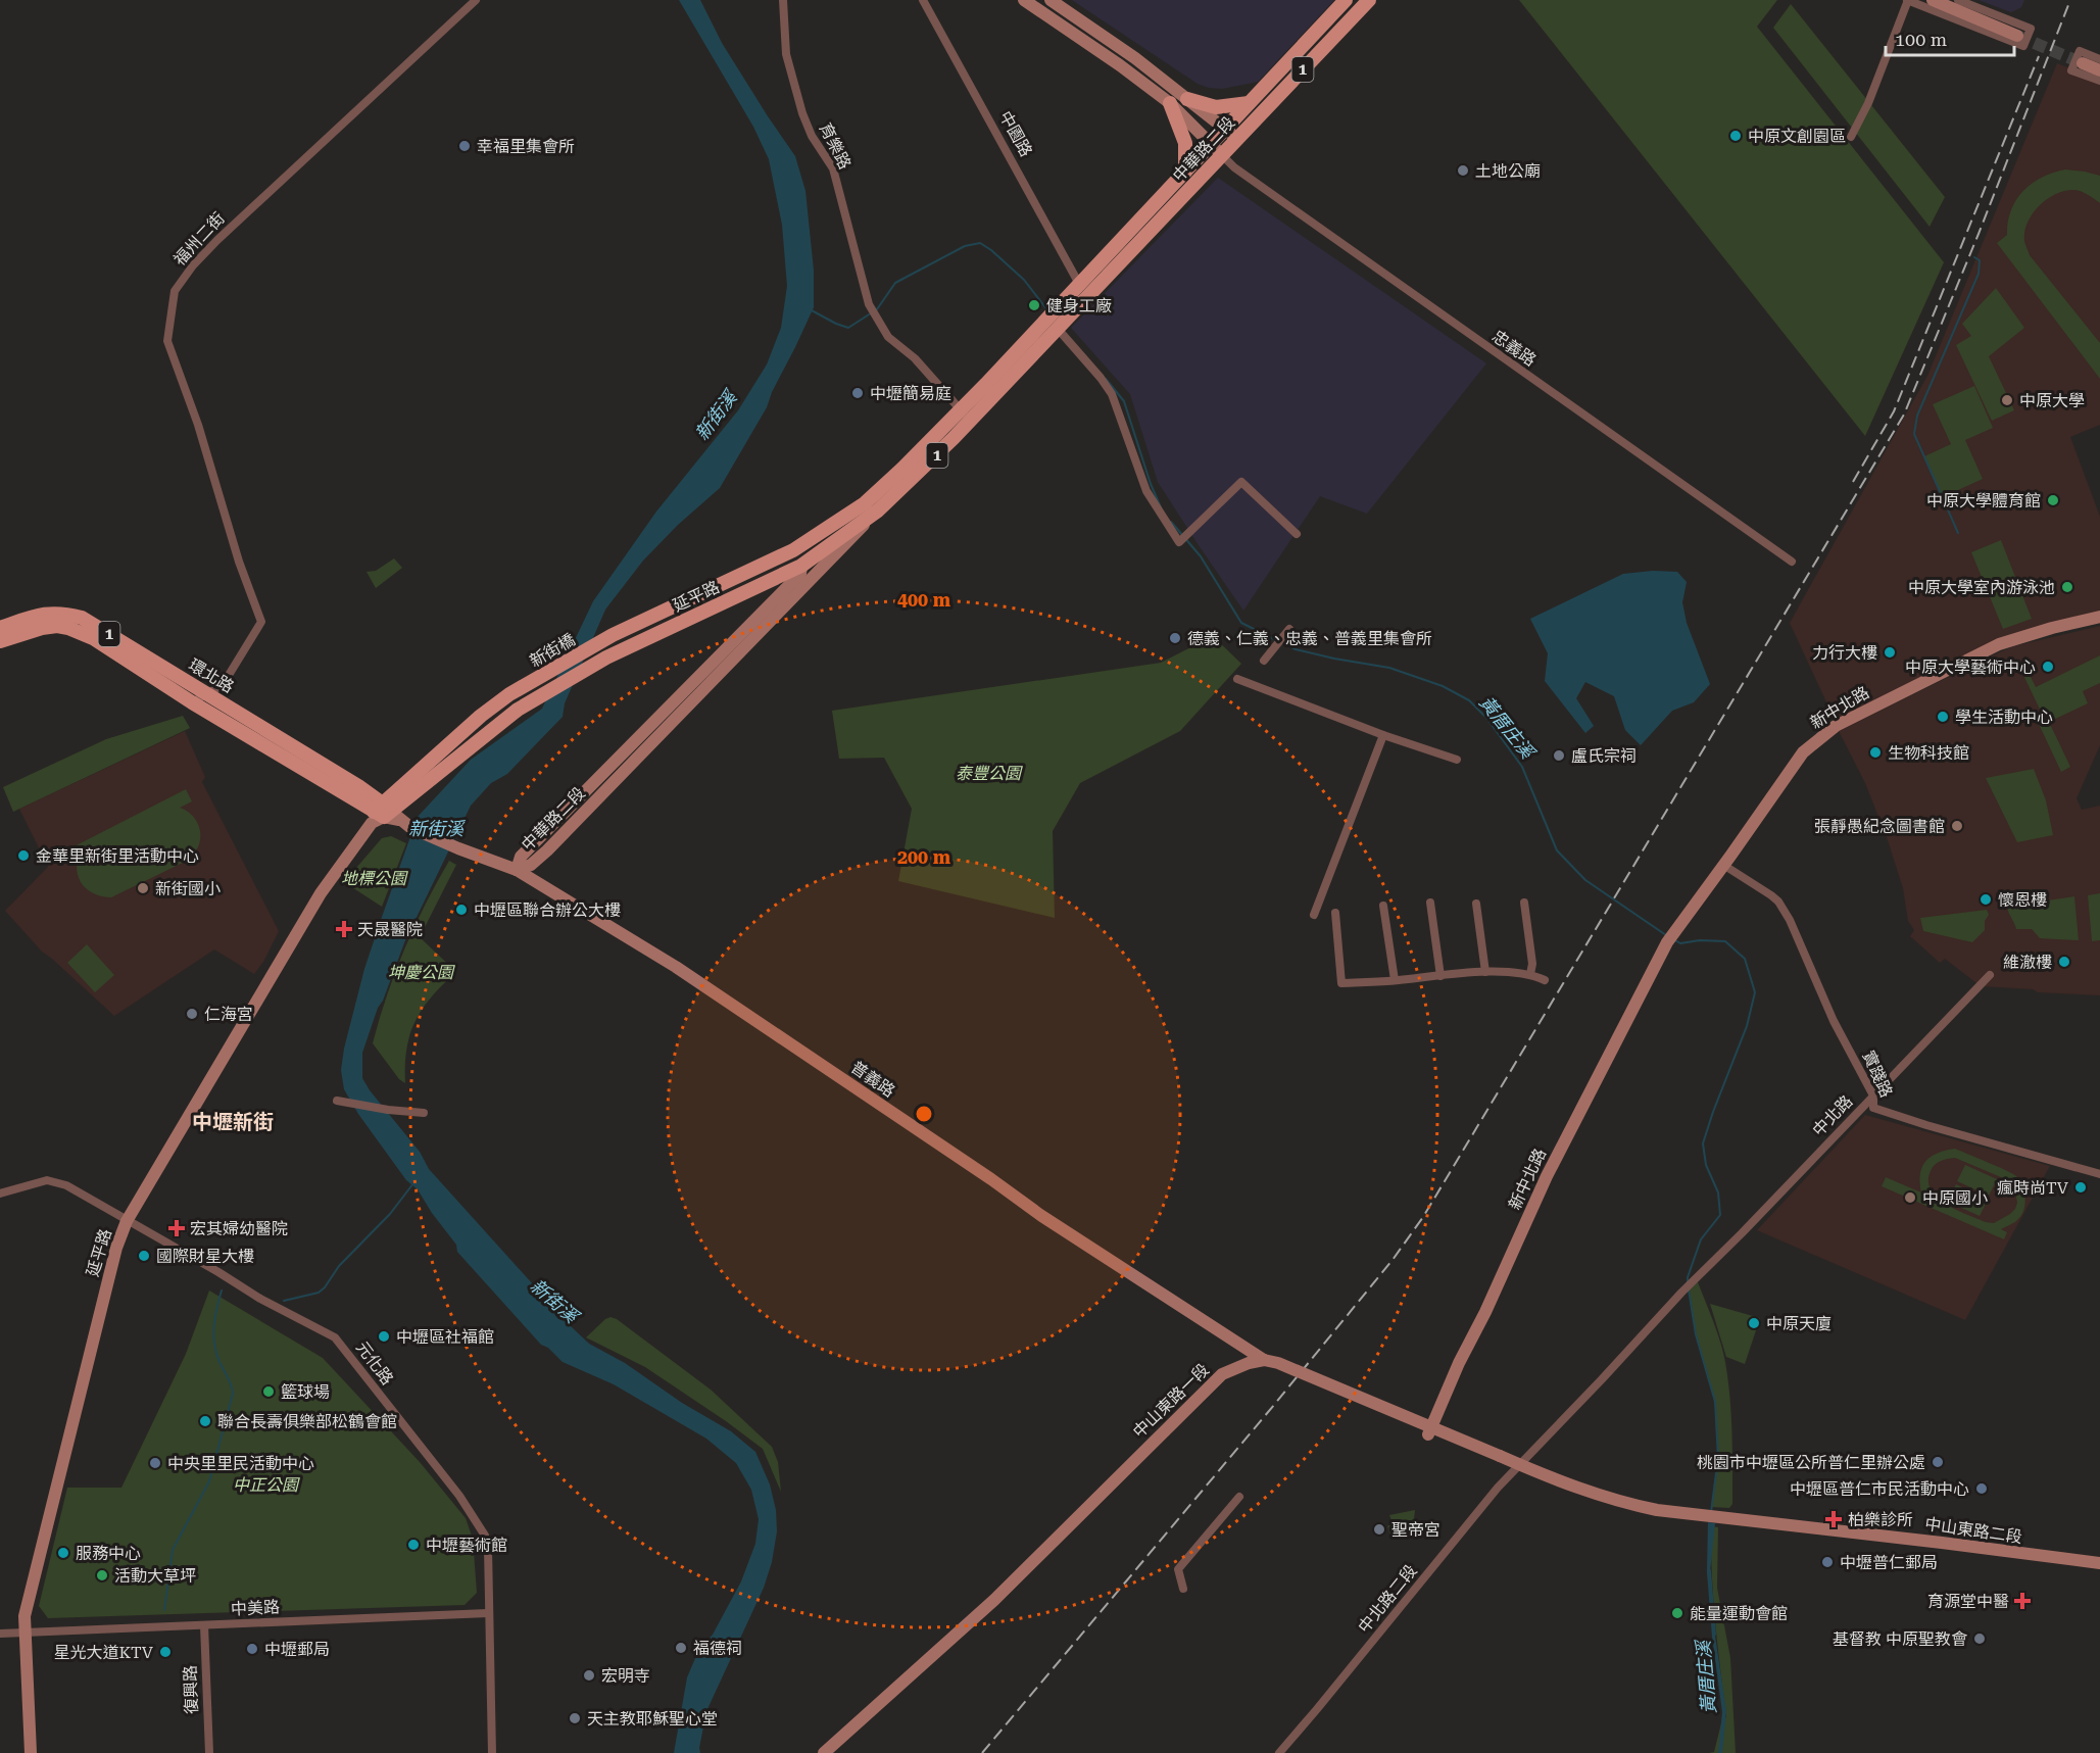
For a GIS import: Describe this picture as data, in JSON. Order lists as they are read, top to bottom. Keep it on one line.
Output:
{"streets":{"main road":["1","中華路二段","延平路","新街橋","環北路"],"street":["中園路","育樂路","福州二街","忠義路","新中北路","實踐路","普義路","中北路","元化路","中山東路一段","中山東路二段","中北路二段","中美路","復興路"]},"crossings":[["中園路","中華路二段"],["育樂路","中華路二段"],["中華路二段","忠義路"],["中華路二段","延平路"],["中華路二段","普義路"],["福州二街","環北路"],["延平路","新街橋"],["延平路","環北路"],["延平路","普義路"],["延平路","元化路"],["延平路","中美路"],["環北路","普義路"],["新中北路","實踐路"],["實踐路","中北路"],["普義路","中山東路一段"],["中北路","中山東路二段"],["中北路","中北路二段"],["元化路","中美路"],["中山東路二段","中北路二段"],["中美路","復興路"]],"districts":["中壢新街"],"water":["新街溪","黃厝庄溪"],"parks":["泰豐公園","地標公園","坤慶公園","中正公園"],"places":{"other":["中原文創園區","幸福里集會所","土地公廟","健身工廠","中壢簡易庭","中原大學","中原大學體育館","中原大學室內游泳池","德義、仁義、忠義、普義里集會所","力行大樓","中原大學藝術中心","學生活動中心","生物科技館","盧氏宗祠","張靜愚紀念圖書館","金華里新街里活動中心","新街國小","懷恩樓","中壢區聯合辦公大樓","維澈樓","仁海宮","瘋時尚TV","中原國小","國際財星大樓","中原天廈","中壢區社福館","籃球場","聯合長壽俱樂部松鶴會館","桃園市中壢區公所普仁里辦公處","中央里里民活動中心","中壢區普仁市民活動中心","聖帝宮","中壢藝術館","服務中心","中壢普仁郵局","活動大草坪","能量運動會館","基督教 中原聖教會","福德祠","中壢郵局","星光大道KTV","宏明寺","天主教耶穌聖心堂"],"health":["天晟醫院","宏其婦幼醫院","柏樂診所","育源堂中醫"]},"scale_bar":"100 m","rings":["400 m","200 m"]}
